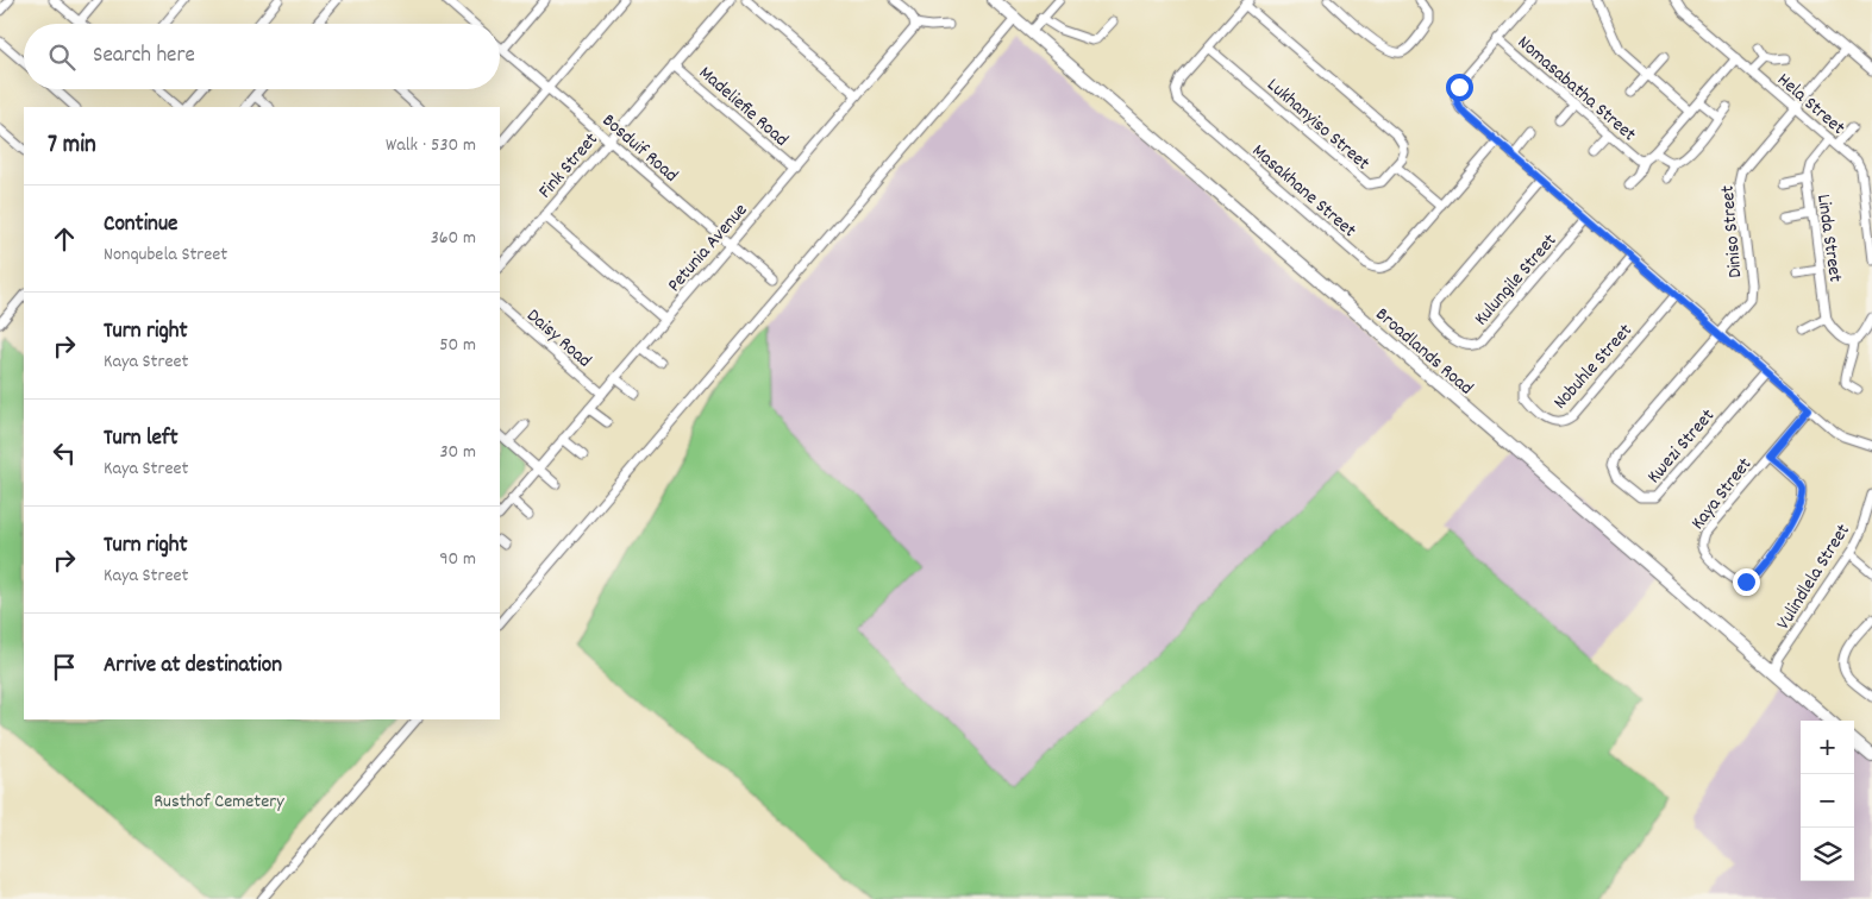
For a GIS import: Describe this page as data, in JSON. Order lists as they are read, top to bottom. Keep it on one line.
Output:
{"streets":{"main road":["Broadlands Road"],"street":["Nomasabatha Street","Hela Street","Madeliefie Road","Lukhanyiso Street","Bosduif Road","Fink Street","Masakhane Street","Diniso Street","Linda Street","Petunia Avenue","Kulungile Street","Daisy Road","Nobuhle Street","Kwezi Street","Kaya Street","Vulindlela Street"]},"crossings":[["Hela Street","Diniso Street"],["Hela Street","Linda Street"],["Madeliefie Road","Fink Street"],["Madeliefie Road","Petunia Avenue"],["Lukhanyiso Street","Masakhane Street"],["Bosduif Road","Fink Street"],["Bosduif Road","Petunia Avenue"],["Diniso Street","Kwezi Street"],["Petunia Avenue","Daisy Road"],["Broadlands Road","Vulindlela Street"]],"parks":["Rusthof Cemetery"],"page":{"search":"Search here","heading":["7 min","Walk · 530 m"],"list":[["Continue","Nonqubela Street","360 m"],["Turn right","Kaya Street","50 m"],["Turn left","Kaya Street","30 m"],["Turn right","Kaya Street","90 m"],"Arrive at destination"],"map_buttons":["+","−"]}}
